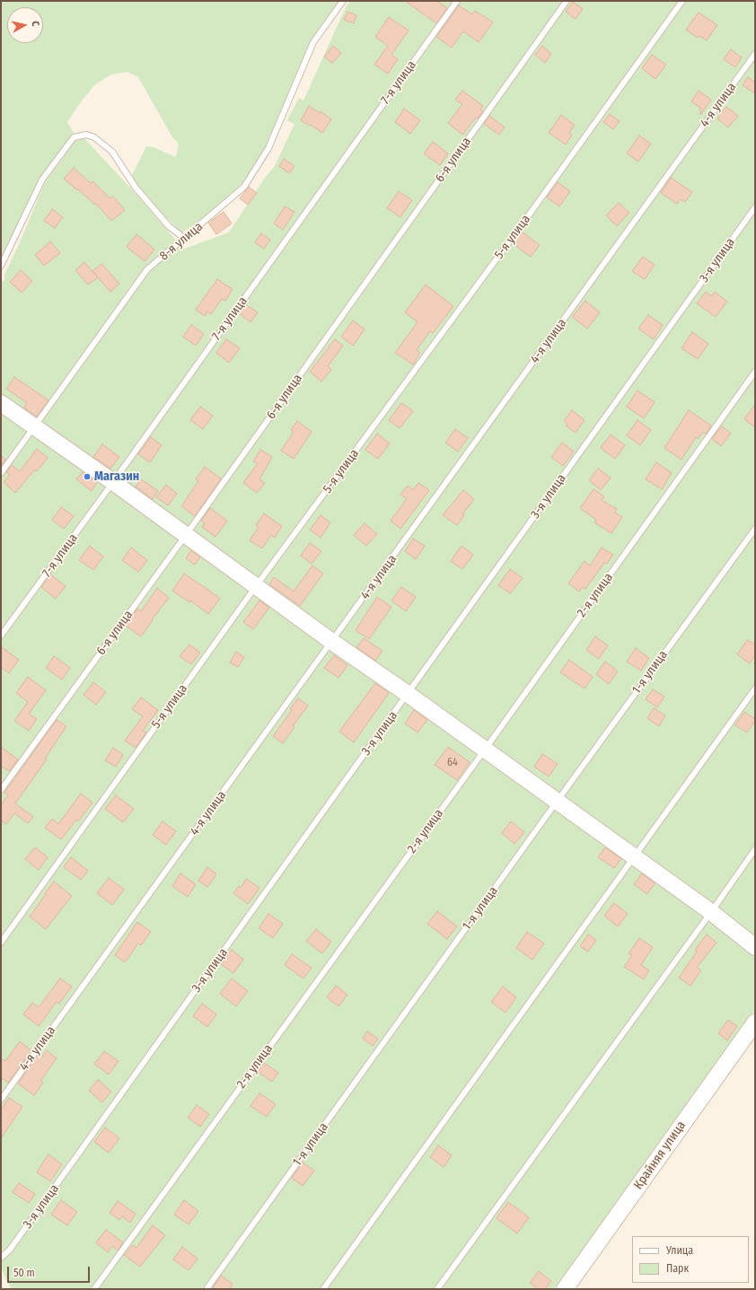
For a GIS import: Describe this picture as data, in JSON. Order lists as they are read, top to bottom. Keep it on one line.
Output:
{"streets":{"street":["Крайняя улица"],"lane":["7-я улица","4-я улица","6-я улица","5-я улица","8-я улица","3-я улица","2-я улица","1-я улица"]},"places":["Магазин"],"house_numbers":["64"],"legend":["Улица","Парк"],"scale_bar":"50 m","north":"right"}
